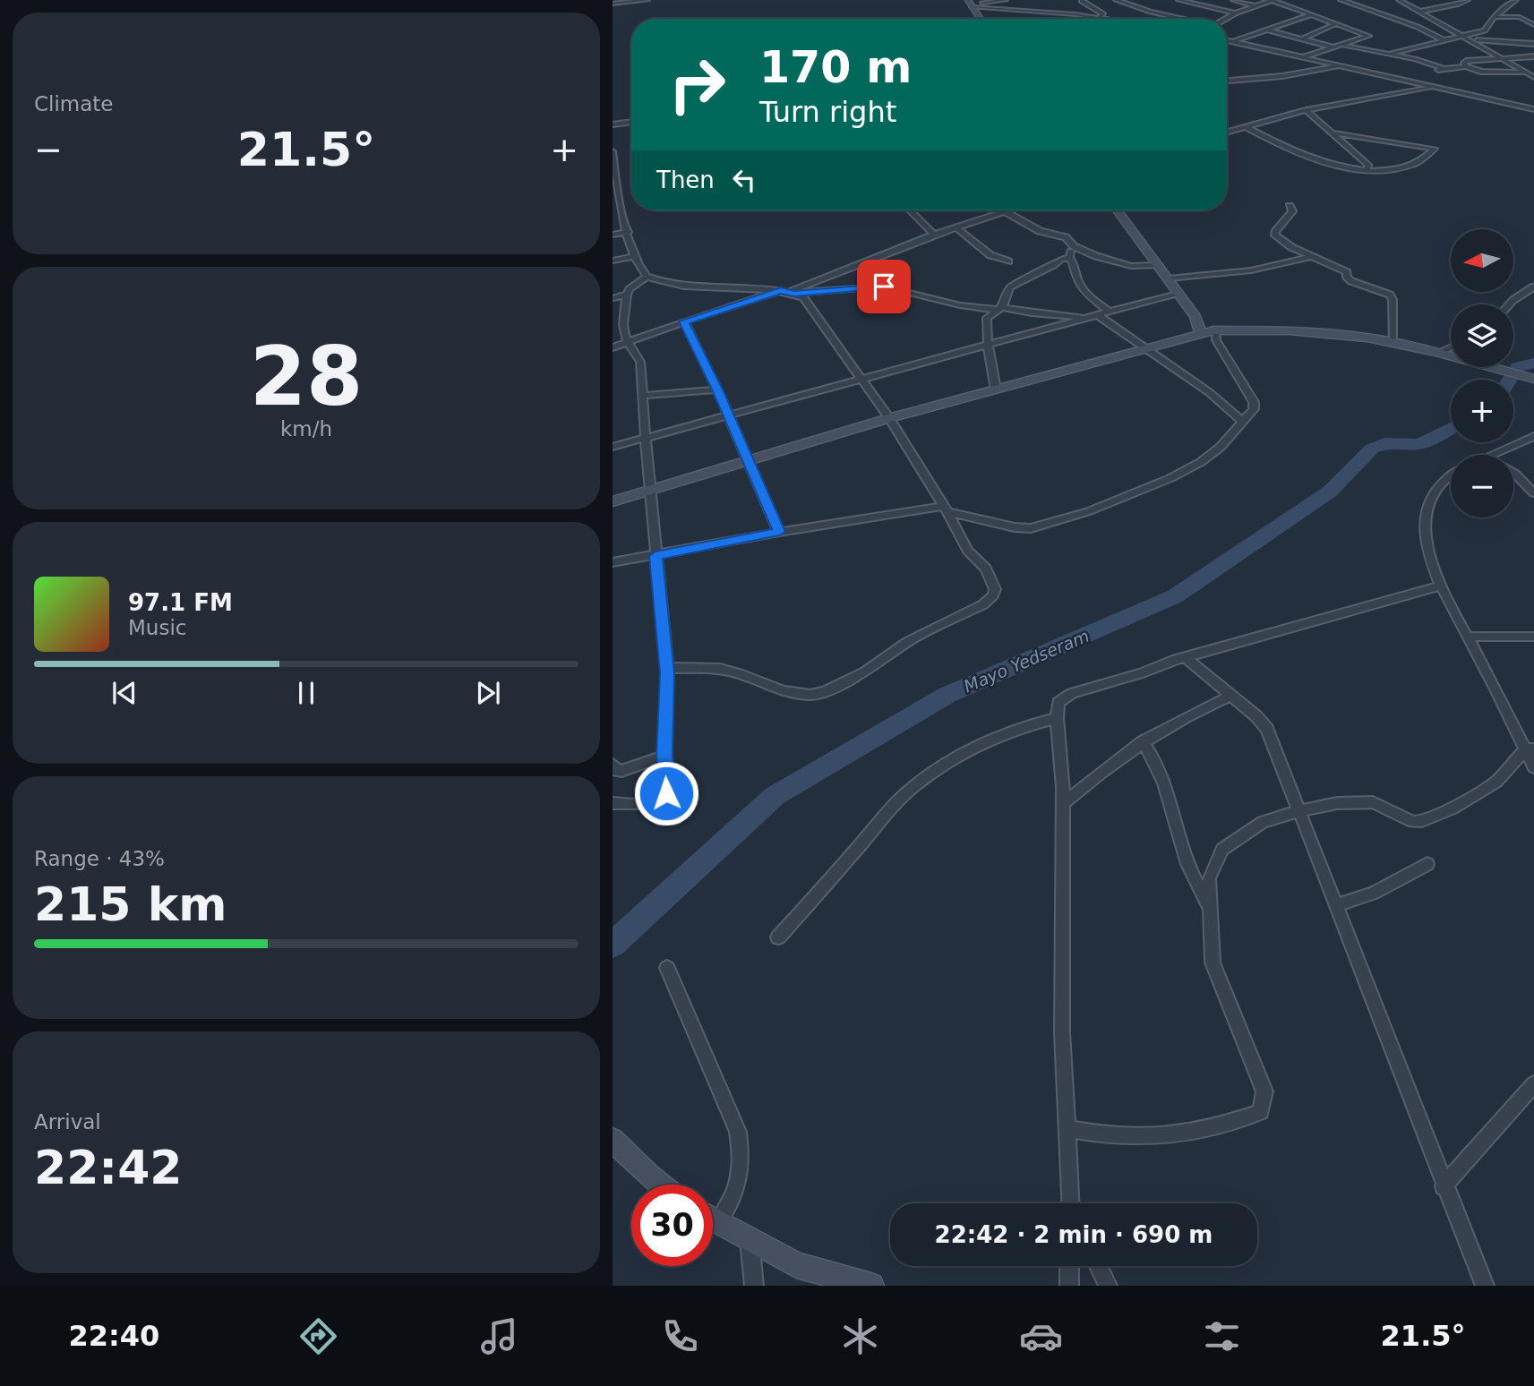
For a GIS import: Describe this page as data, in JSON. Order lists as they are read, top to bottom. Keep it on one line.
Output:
{"water":["Mayo Yedseram"],"north":"left","page":{"tile":["Climate",["28","km/h"],["Range · 43%","215 km"],["Arrival","22:42"]],"turn":["170 m","Turn right"],"heat":["−","21.5°","+"],"then":"Then","map_buttons":["+","−"],"song":["97.1 FM","Music"],"limit":"30","trip":"22:42 · 2 min · 690 m","tabs":["22:40","21.5°"]}}
